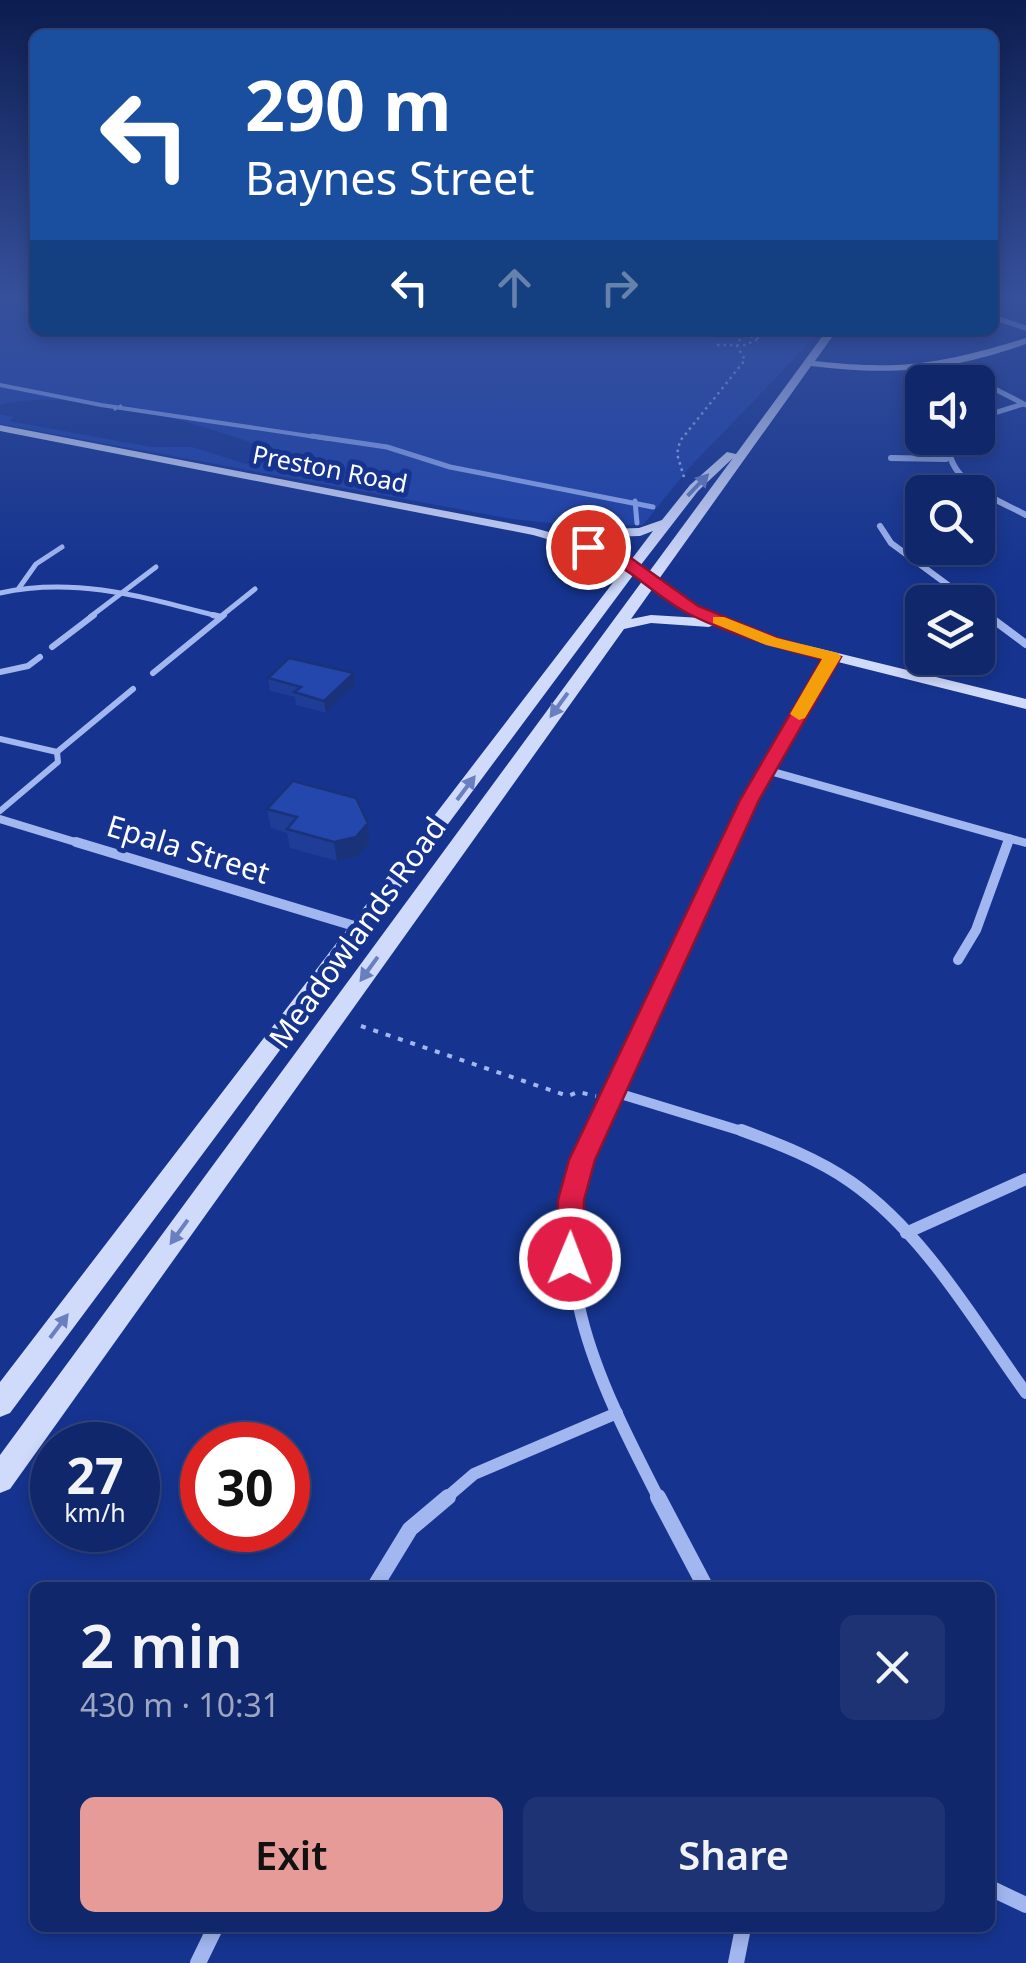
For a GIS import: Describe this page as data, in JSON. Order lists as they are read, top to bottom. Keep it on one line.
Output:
{"streets":{"main road":["Preston Road","Meadowlands Road"],"street":["Epala Street"]},"crossings":[["Preston Road","Meadowlands Road"],["Epala Street","Meadowlands Road"]],"page":{"turn":["290 m","Baynes Street"],"speed":"27 km/h","limit":"30","heading":["2 min","430 m · 10:31"],"buttons":["Exit","Share"]}}
